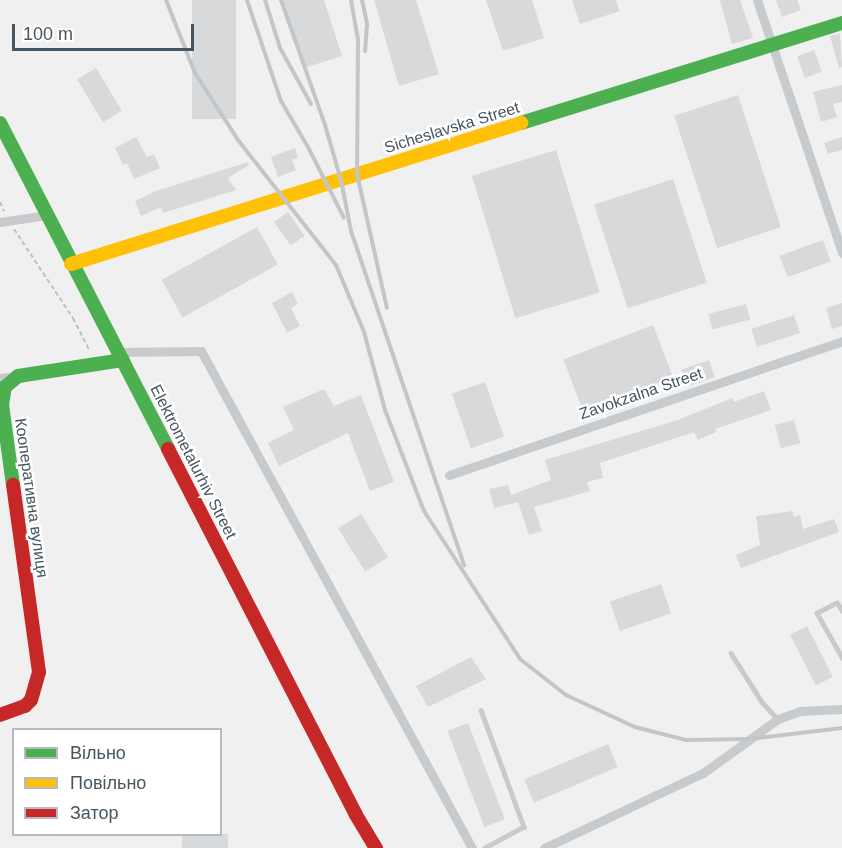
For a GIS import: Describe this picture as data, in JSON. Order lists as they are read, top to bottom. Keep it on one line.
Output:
{"streets":{"street":["Sicheslavska Street","Zavokzalna Street","Elektrometalurhiv Street","Кооперативна вулиця"]},"crossings":[["Sicheslavska Street","Elektrometalurhiv Street"]],"legend":["Вільно","Повільно","Затор"],"scale_bar":"100 m"}
